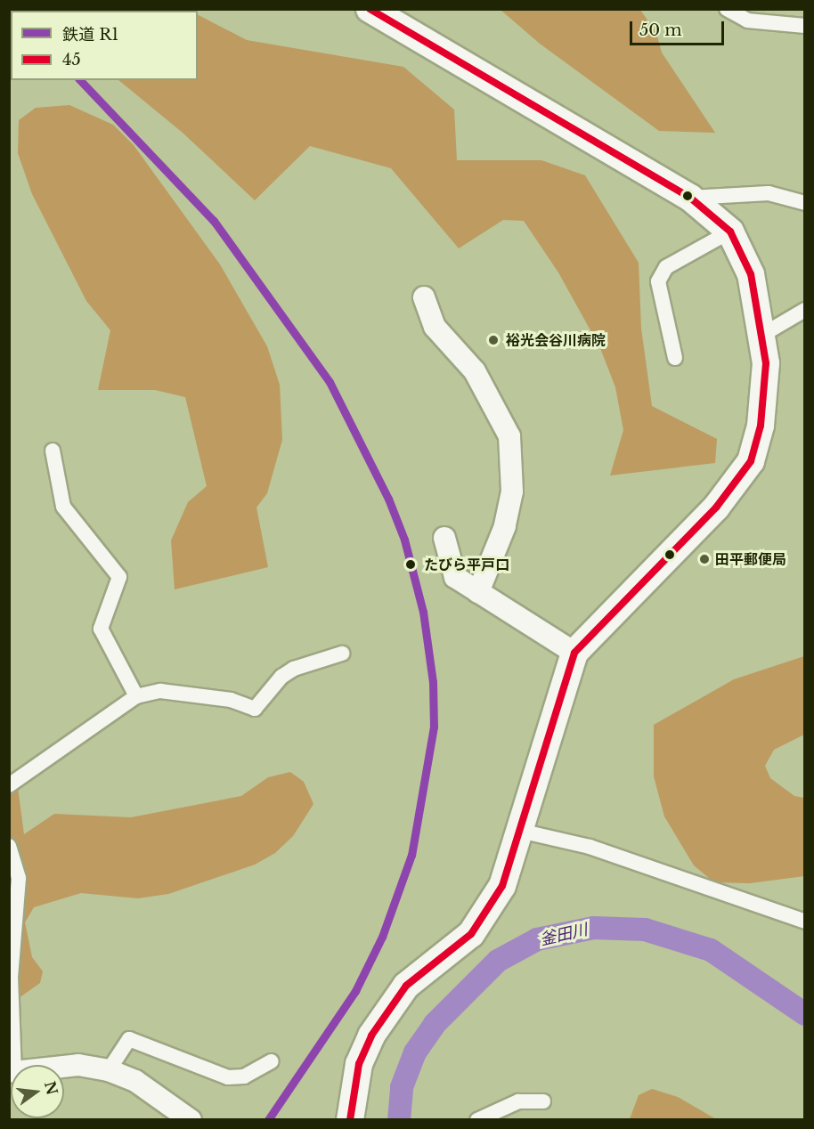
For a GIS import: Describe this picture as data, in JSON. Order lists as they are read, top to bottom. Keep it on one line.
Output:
{"water":["釜田川"],"places":["裕光会谷川病院","田平郵便局","たびら平戸口"],"lines":["transit line 45","rail line R1"],"legend":["鉄道 R1","45"],"scale_bar":"50 m","north":"right"}
